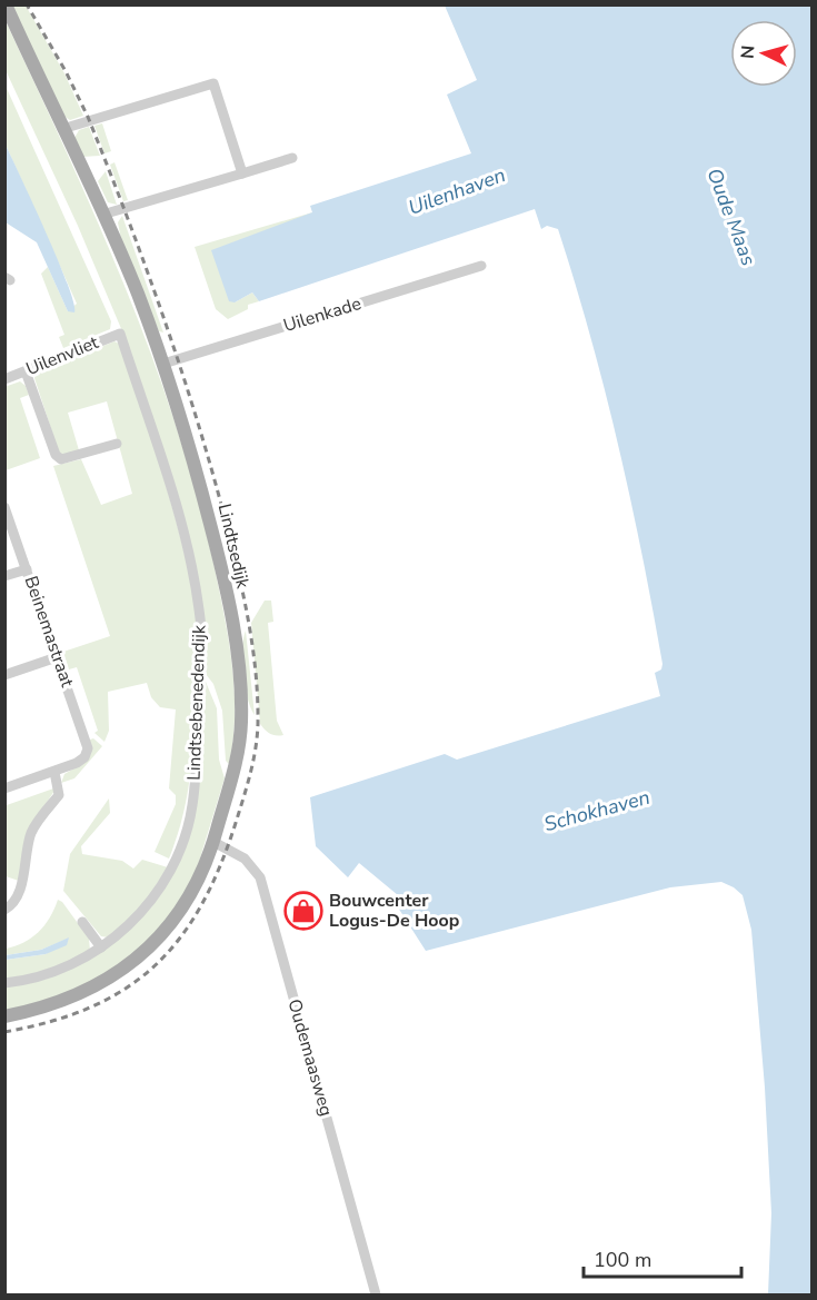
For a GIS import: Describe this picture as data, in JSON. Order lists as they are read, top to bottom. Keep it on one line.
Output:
{"streets":{"main road":["Lindtsedijk"],"street":["Uilenkade","Uilenvliet","Beinemastraat","Lindtsebenedendijk","Oudemaasweg"]},"crossings":[["Uilenkade","Lindtsedijk"],["Uilenvliet","Lindtsebenedendijk"],["Lindtsedijk","Oudemaasweg"]],"water":["Uilenhaven","Oude Maas","Schokhaven"],"places":{"shop":["Bouwcenter Logus-De Hoop"]},"scale_bar":"100 m","north":"left"}
